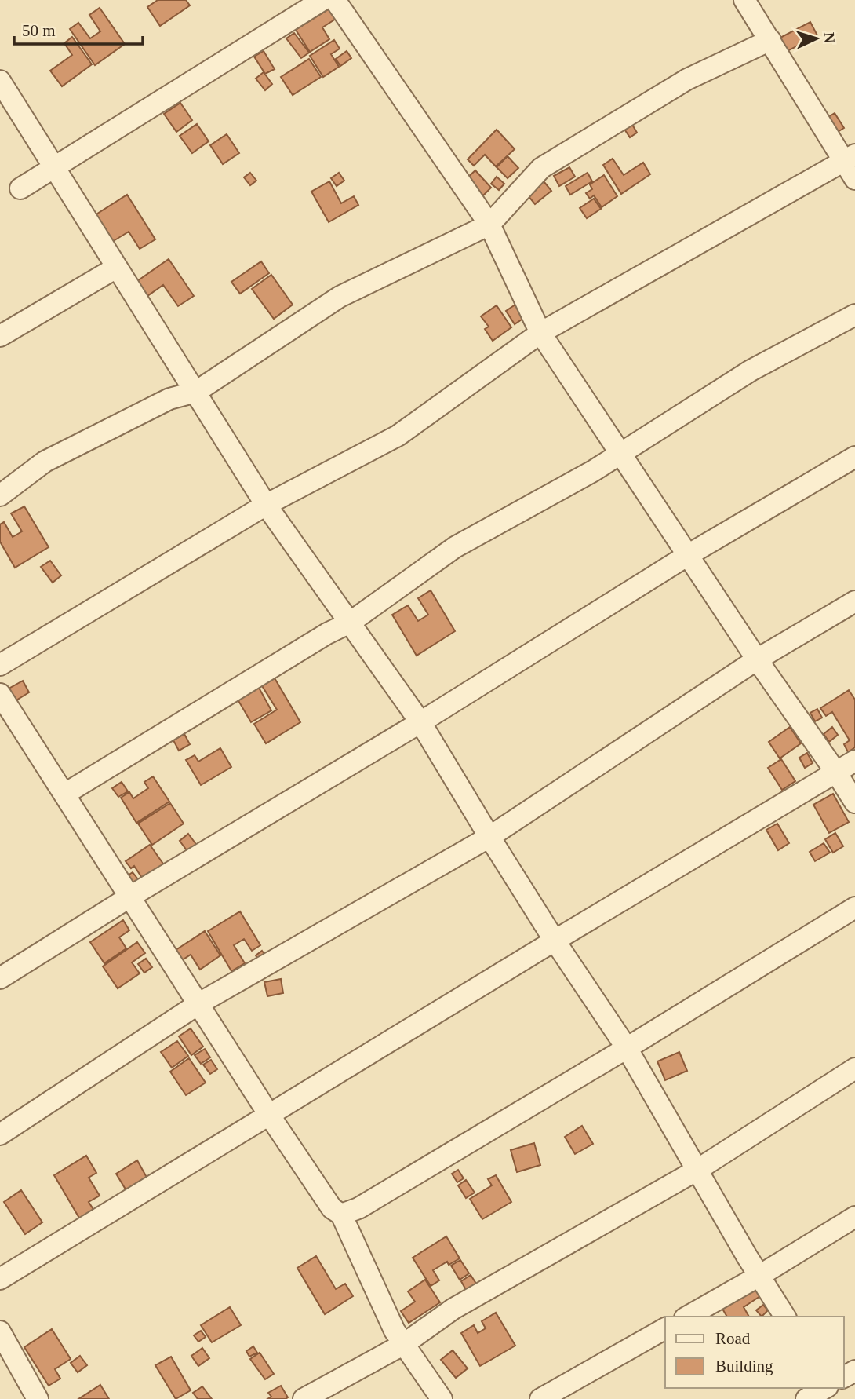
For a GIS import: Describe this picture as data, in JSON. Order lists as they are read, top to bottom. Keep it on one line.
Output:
{"legend":["Road","Building"],"scale_bar":"50 m","north":"right"}
